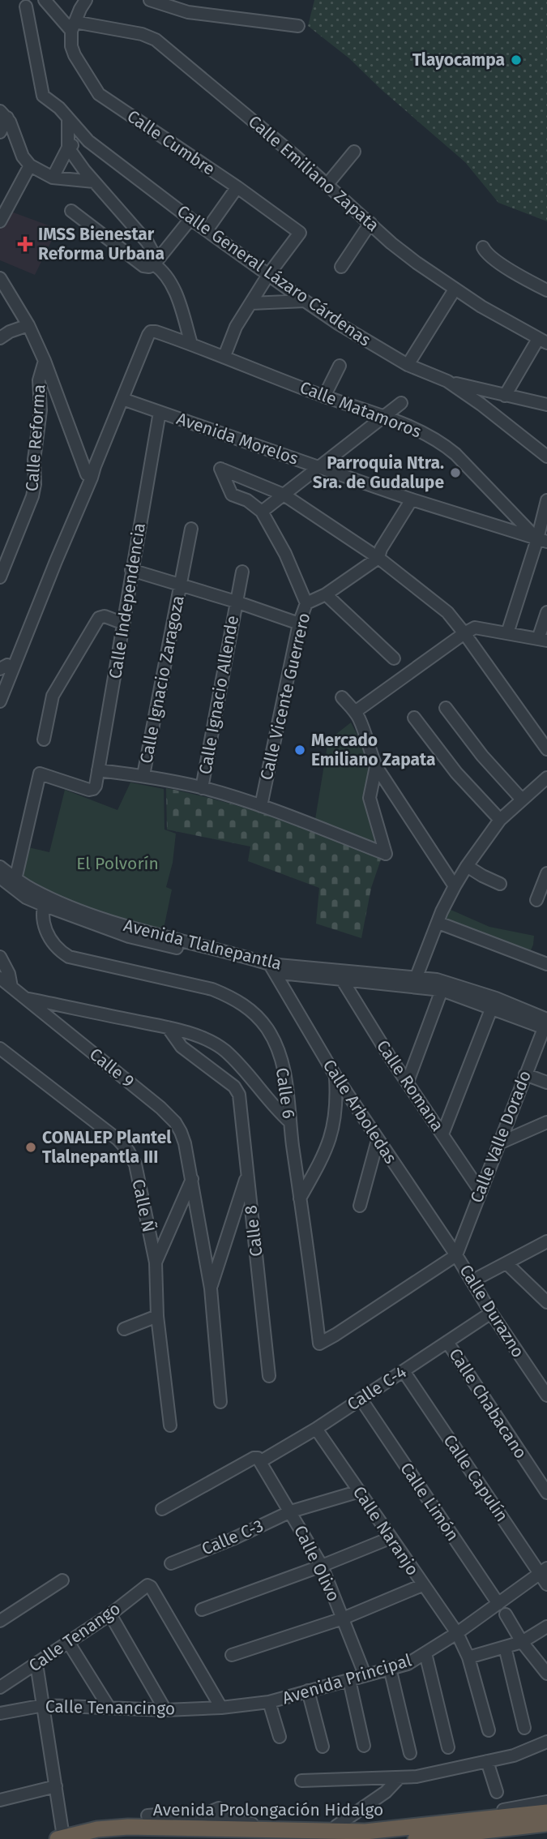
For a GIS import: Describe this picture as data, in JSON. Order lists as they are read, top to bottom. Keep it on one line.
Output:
{"streets":{"highway":["Avenida Prolongación Hidalgo"],"street":["Calle Cumbre","Calle Emiliano Zapata","Calle General Lázaro Cárdenas","Calle Matamoros","Calle Reforma","Avenida Morelos","Calle Independencia","Calle Ignacio Zaragoza","Calle Ignacio Allende","Calle Vicente Guerrero","Avenida Tlalnepantla","Calle 9","Calle Romana","Calle 6","Calle Arboledas","Calle Valle Dorado","Calle Ñ","Calle 8","Calle Durazno","Calle C-4","Calle Chabacano","Calle Capulín","Calle Limón","Calle Naranjo","Calle C-3","Calle Olivo","Calle Tenango","Avenida Principal","Calle Tenancingo"]},"crossings":[["Calle Cumbre","Calle Emiliano Zapata"],["Calle Cumbre","Calle General Lázaro Cárdenas"],["Calle Matamoros","Avenida Morelos"],["Avenida Morelos","Calle Independencia"],["Avenida Morelos","Calle Vicente Guerrero"],["Calle Independencia","Avenida Tlalnepantla"],["Avenida Tlalnepantla","Calle Romana"],["Avenida Tlalnepantla","Calle 6"],["Avenida Tlalnepantla","Calle Arboledas"],["Avenida Tlalnepantla","Calle Valle Dorado"],["Calle Romana","Calle Valle Dorado"],["Calle 6","Calle Arboledas"],["Calle 6","Calle Valle Dorado"],["Calle 6","Calle Durazno"],["Calle Arboledas","Calle Valle Dorado"],["Calle Arboledas","Calle Durazno"],["Calle Valle Dorado","Calle Durazno"],["Calle Durazno","Calle C-4"],["Calle C-4","Calle Chabacano"],["Calle C-4","Calle Capulín"],["Calle C-4","Calle Limón"],["Calle C-4","Calle Naranjo"],["Calle C-4","Calle Olivo"],["Calle Capulín","Avenida Principal"],["Calle Limón","Avenida Principal"],["Calle Naranjo","Calle C-3"],["Calle Naranjo","Avenida Principal"],["Calle C-3","Calle Olivo"],["Calle Olivo","Avenida Principal"],["Calle Tenango","Avenida Principal"],["Calle Tenango","Calle Tenancingo"],["Avenida Principal","Calle Tenancingo"]],"parks":["El Polvorín"],"places":{"other":["Tlayocampa","Parroquia Ntra. Sra. de Gudalupe","Mercado Emiliano Zapata","CONALEP Plantel Tlalnepantla III"],"health":["IMSS Bienestar Reforma Urbana"]}}
